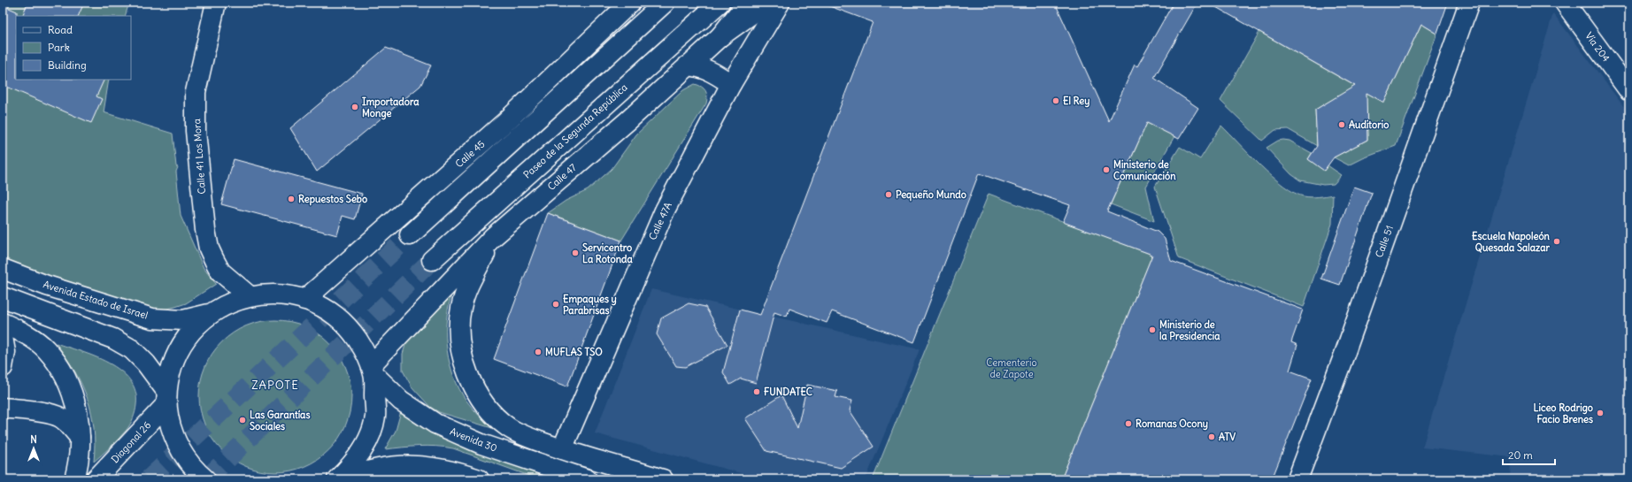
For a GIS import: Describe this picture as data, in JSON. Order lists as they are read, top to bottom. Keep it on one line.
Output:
{"streets":{"main road":["Vía 204","Paseo de la Segunda República","Calle 45","Calle 41 Los Mora","Calle 47","Calle 47A","Calle 51","Avenida Estado de Israel","Avenida 30","Diagonal 26"]},"crossings":[["Calle 47","Avenida 30"]],"districts":["ZAPOTE"],"parks":["Cementerio de Zapote"],"places":["El Rey","Importadora Monge","Auditorio","Ministerio de Comunicación","Pequeño Mundo","Repuestos Sebo","Escuela Napoleón Quesada Salazar","Servicentro La Rotonda","Empaques y Parabrisas","Ministerio de la Presidencia","MUFLAS TSO","FUNDATEC","Liceo Rodrigo Facio Brenes","Las Garantías Sociales","Romanas Ocony","ATV"],"legend":["Road","Park","Building"],"scale_bar":"20 m","north":"top"}
